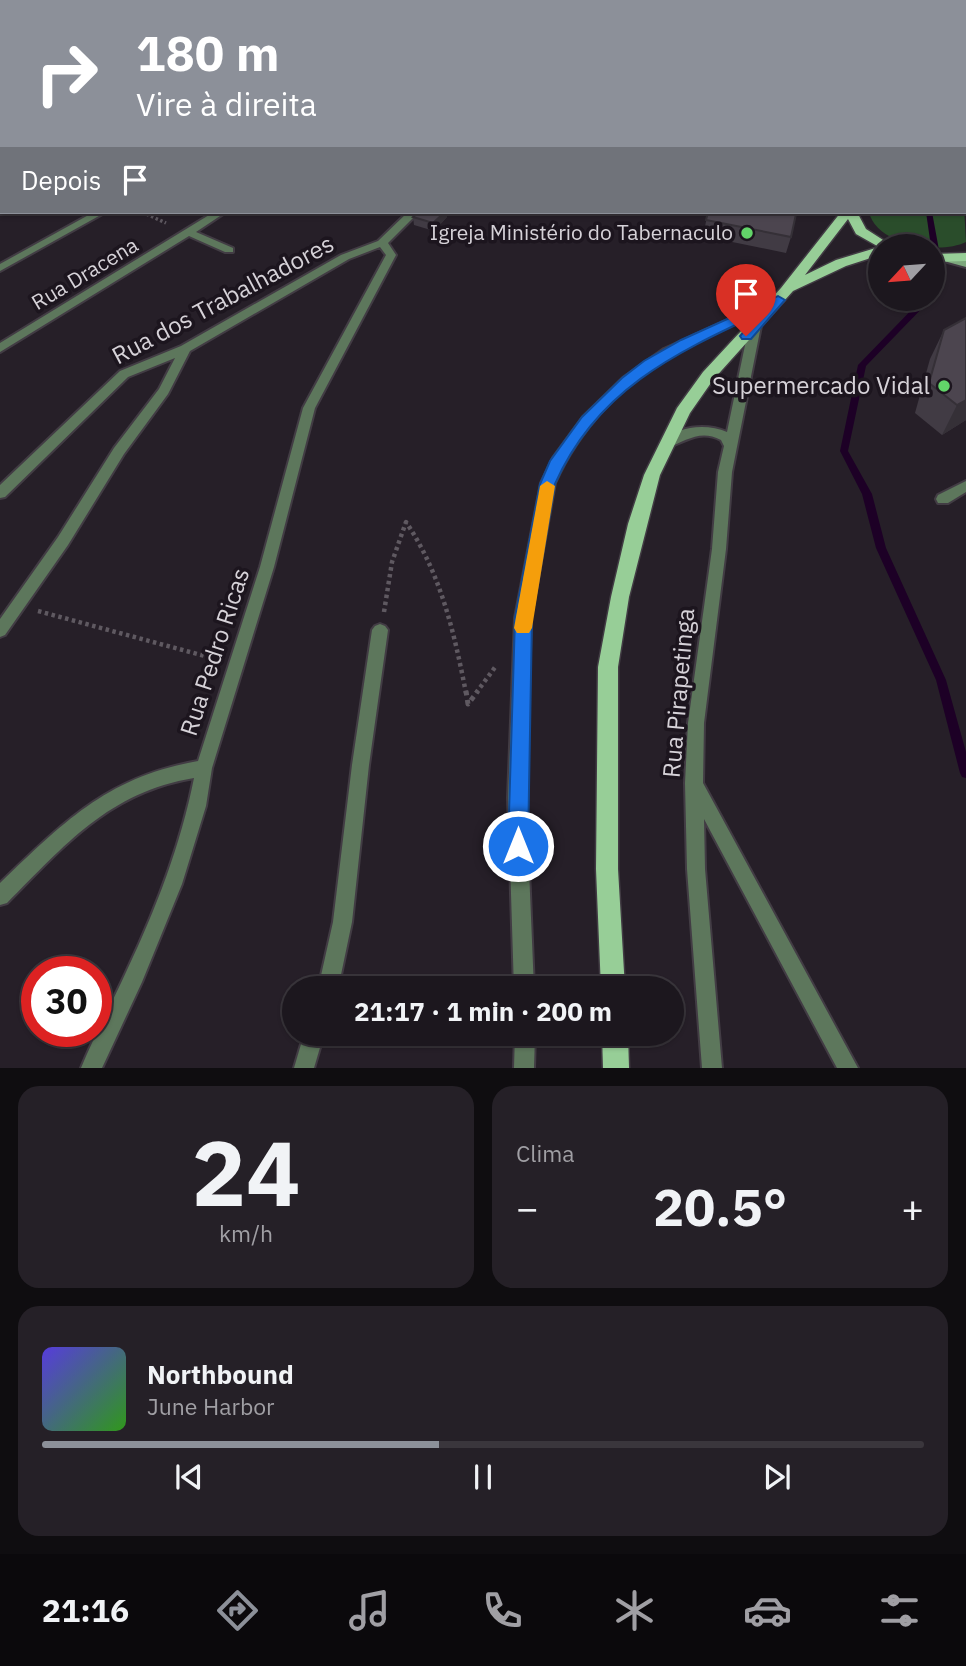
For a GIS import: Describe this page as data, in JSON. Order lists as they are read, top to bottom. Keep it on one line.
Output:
{"streets":{"street":["Rua Dracena","Rua dos Trabalhadores","Rua Pedro Ricas","Rua Pirapetinga"]},"crossings":[["Rua dos Trabalhadores","Rua Pedro Ricas"]],"places":["Igreja Ministério do Tabernaculo","Supermercado Vidal"],"north":"bottom left","page":{"turn":["180 m","Vire à direita"],"then":"Depois","limit":"30","trip":"21:17 · 1 min · 200 m","tile":[["24","km/h"],"Clima"],"heat":["−","20.5°","+"],"song":["Northbound","June Harbor"],"tabs":"21:16"}}
